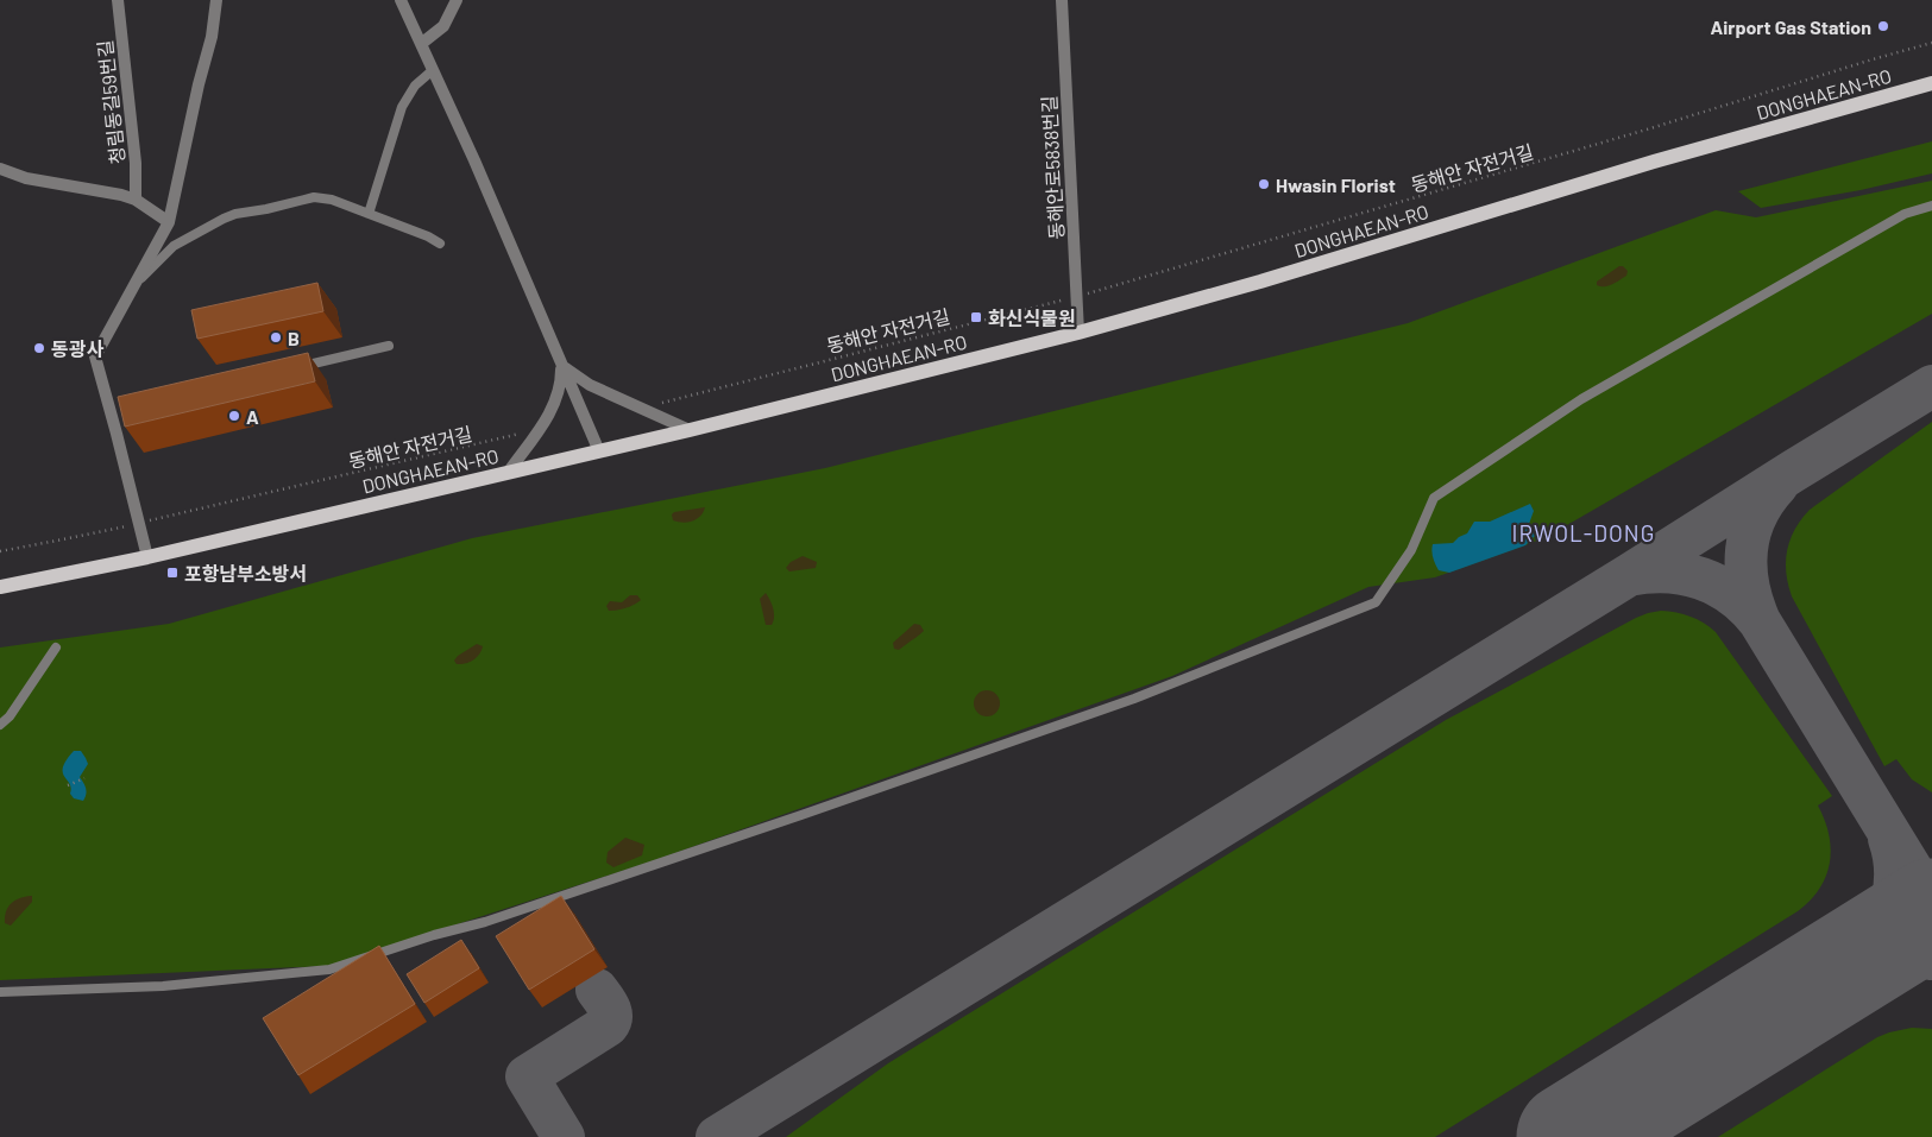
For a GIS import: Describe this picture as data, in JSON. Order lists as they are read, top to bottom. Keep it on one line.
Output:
{"streets":{"main road":["DONGHAEAN-RO"],"street":["청림동길59번길","동해안로5838번길"],"path":["동해안 자전거길"]},"crossings":[["DONGHAEAN-RO","동해안로5838번길"],["동해안로5838번길","동해안 자전거길"]],"districts":["IRWOL-DONG"],"places":{"other":["Airport Gas Station","Hwasin Florist","B","동광사","A"],"transit":["화신식물원","포항남부소방서"]}}
